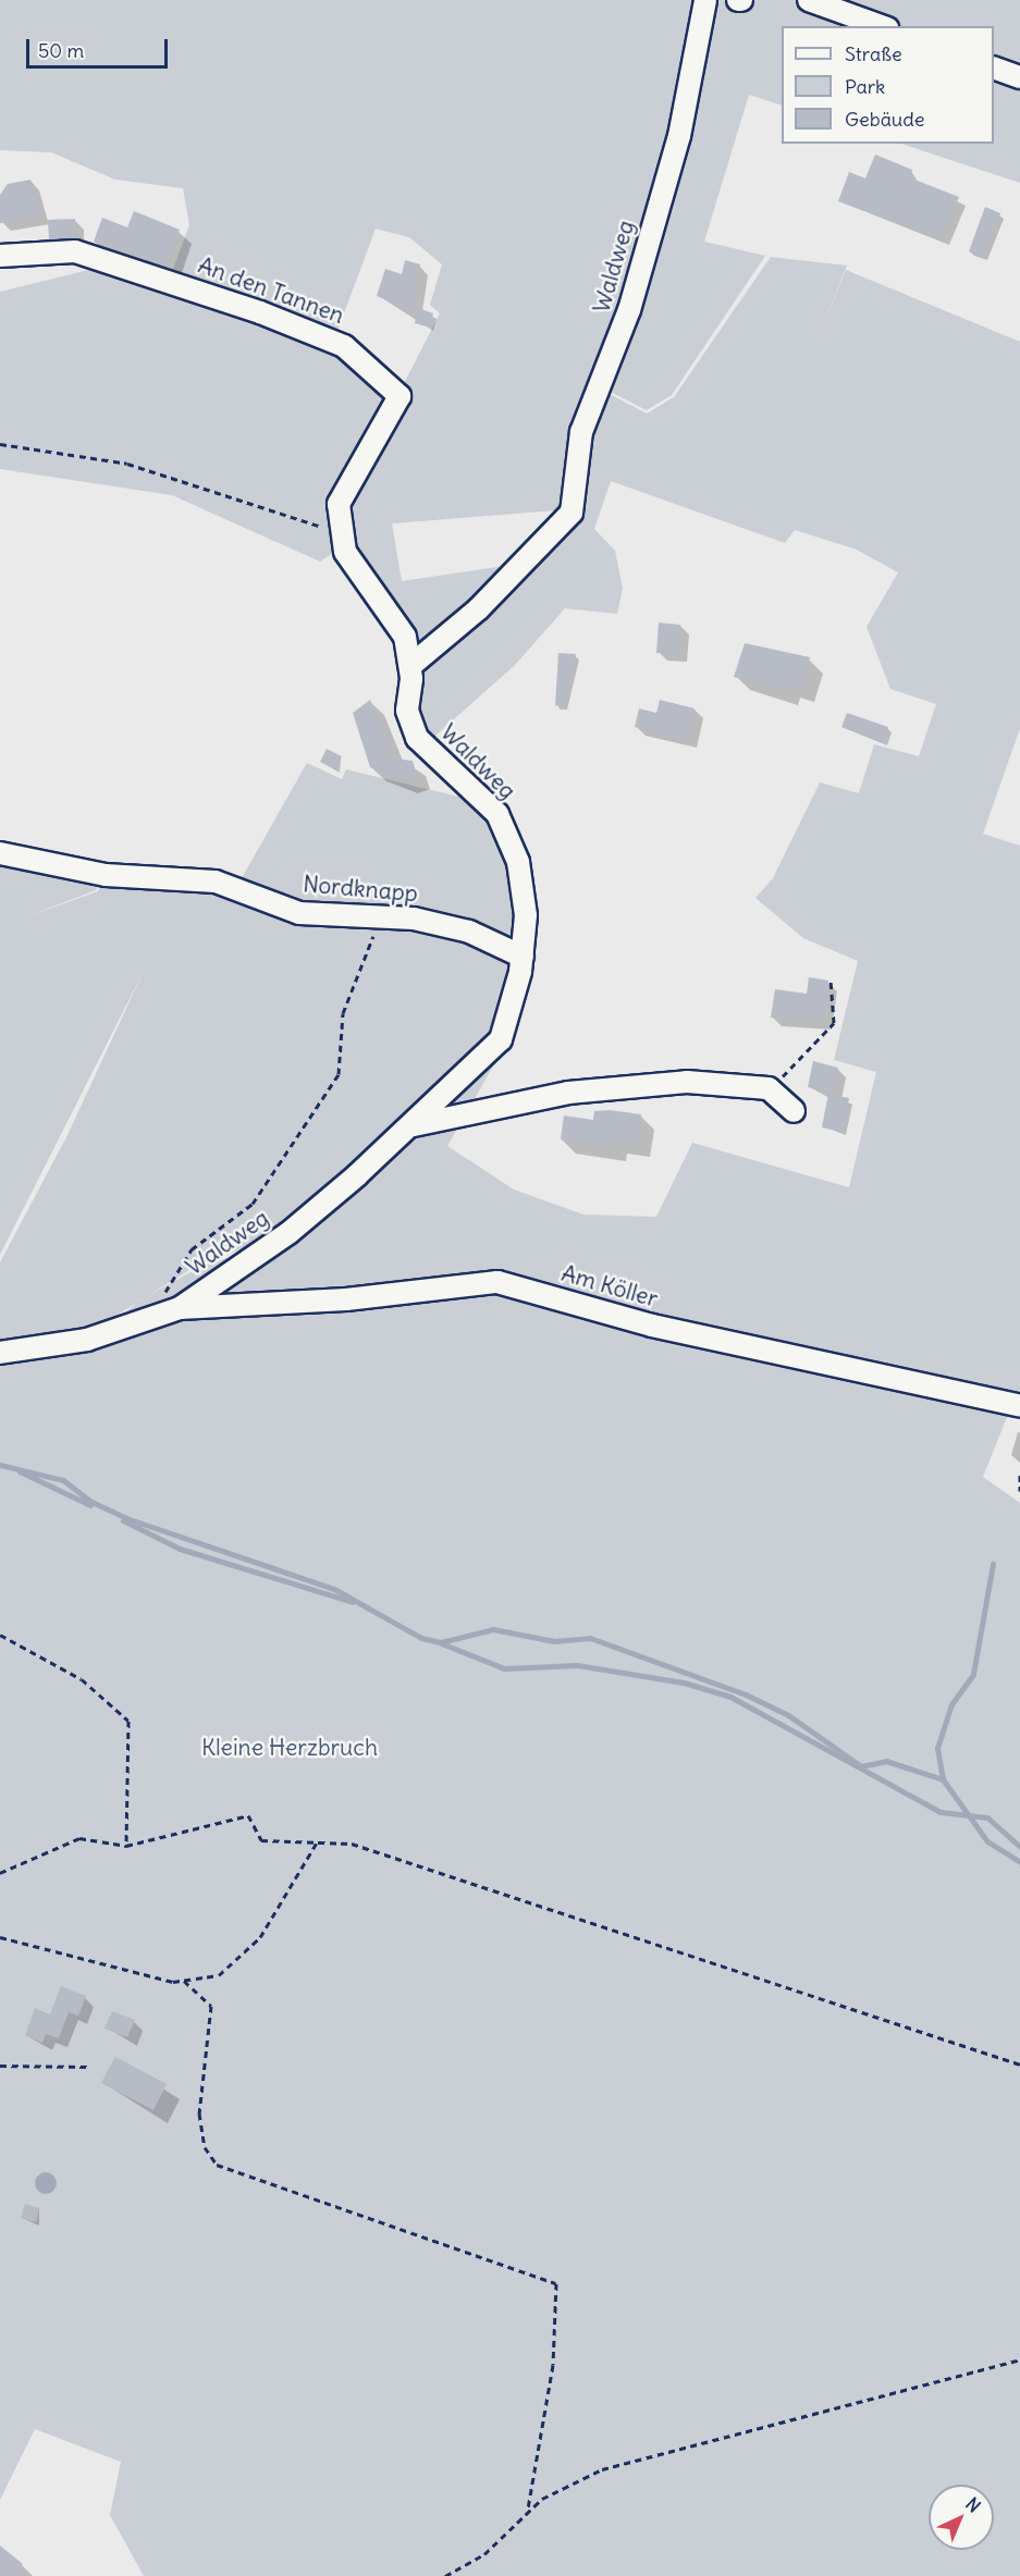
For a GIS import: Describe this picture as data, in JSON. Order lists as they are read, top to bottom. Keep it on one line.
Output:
{"streets":{"street":["Waldweg","An den Tannen","Nordknapp","Am Köller"]},"crossings":[["Waldweg","An den Tannen"],["Waldweg","Nordknapp"],["Waldweg","Am Köller"]],"parks":["Kleine Herzbruch"],"legend":["Straße","Park","Gebäude"],"scale_bar":"50 m","north":"top right"}
